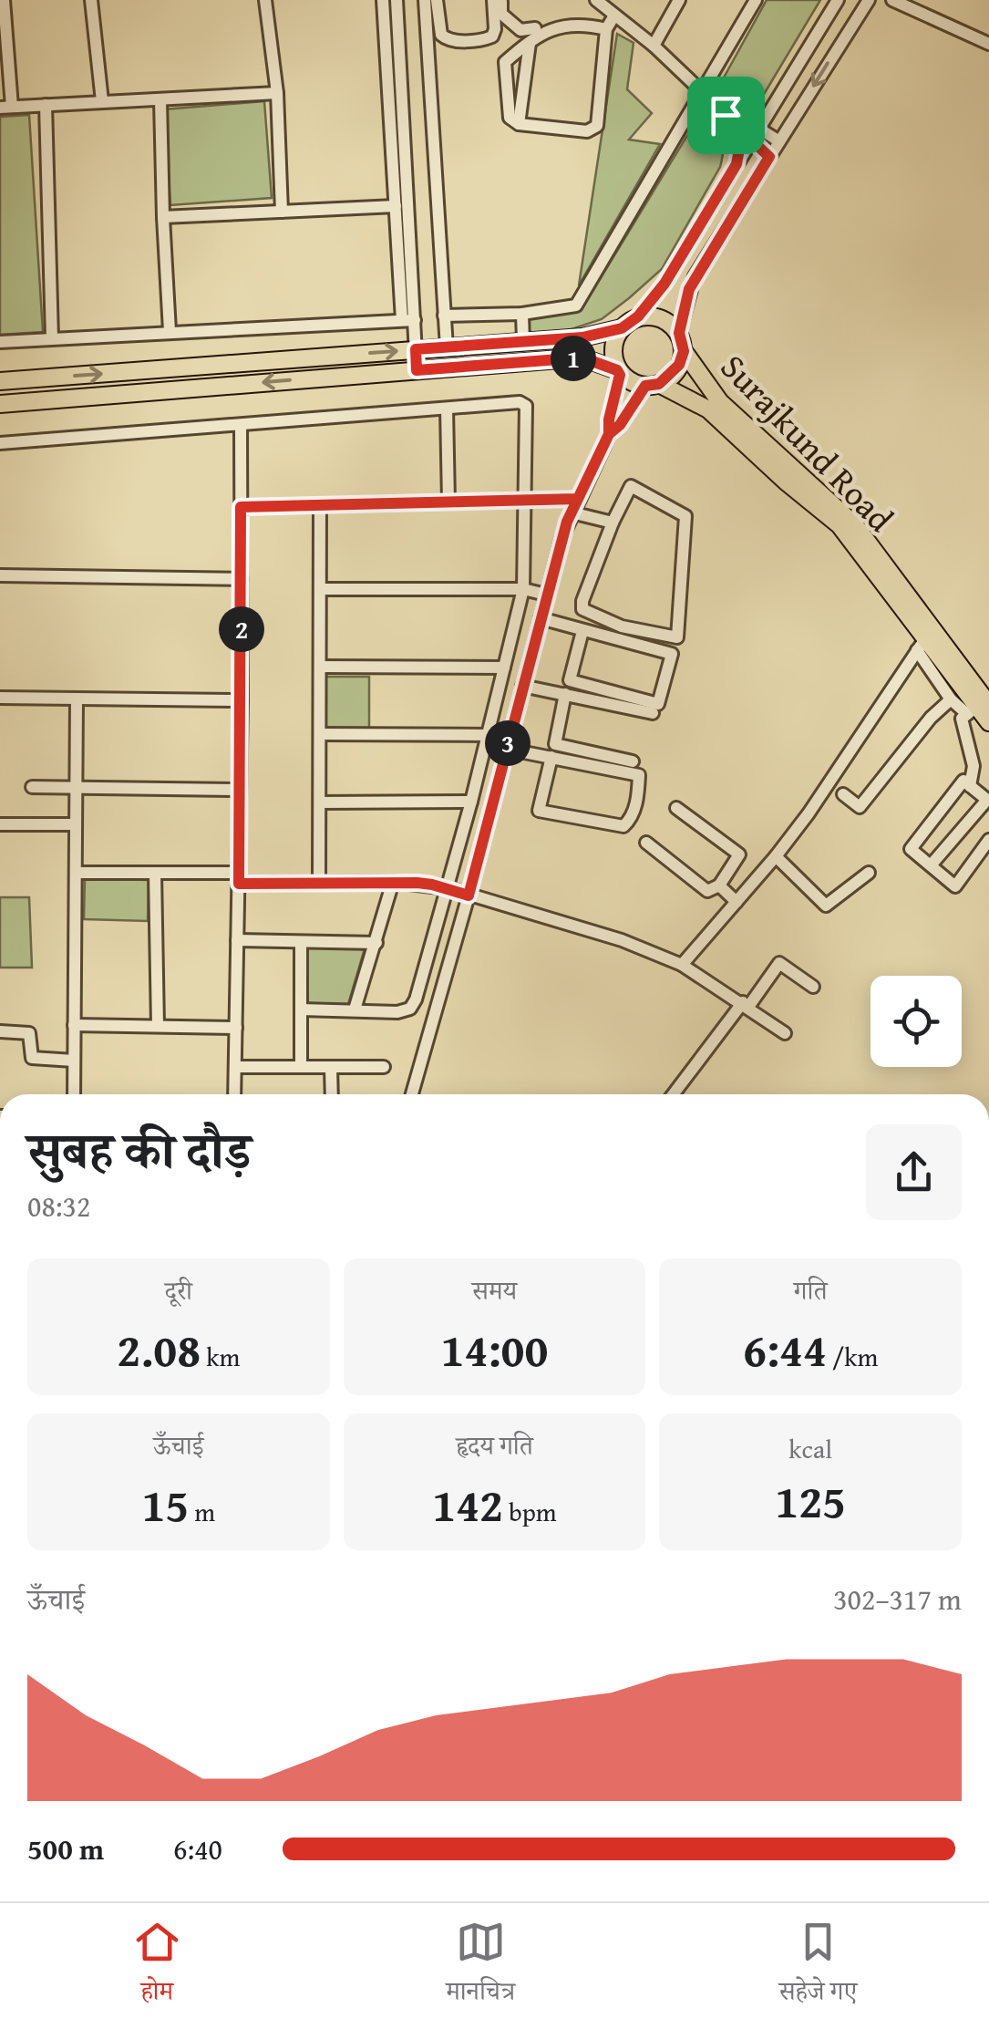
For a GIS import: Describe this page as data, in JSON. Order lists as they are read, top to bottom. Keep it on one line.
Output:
{"streets":{"main road":["Surajkund Road"]},"page":{"pins":["1","2","3"],"heading":["सुबह की दौड़","08:32"],"stats":[["दूरी","2.08 km"],["समय","14:00"],["गति","6:44 /km"],["ऊँचाई","15 m"],["हृदय गति","142 bpm"],["kcal","125"]],"chart":["ऊँचाई","302–317 m"],"list":[{"name":"500 m","note":"6:40"}],"tabs":["होम","मानचित्र","सहेजे गए"]}}
